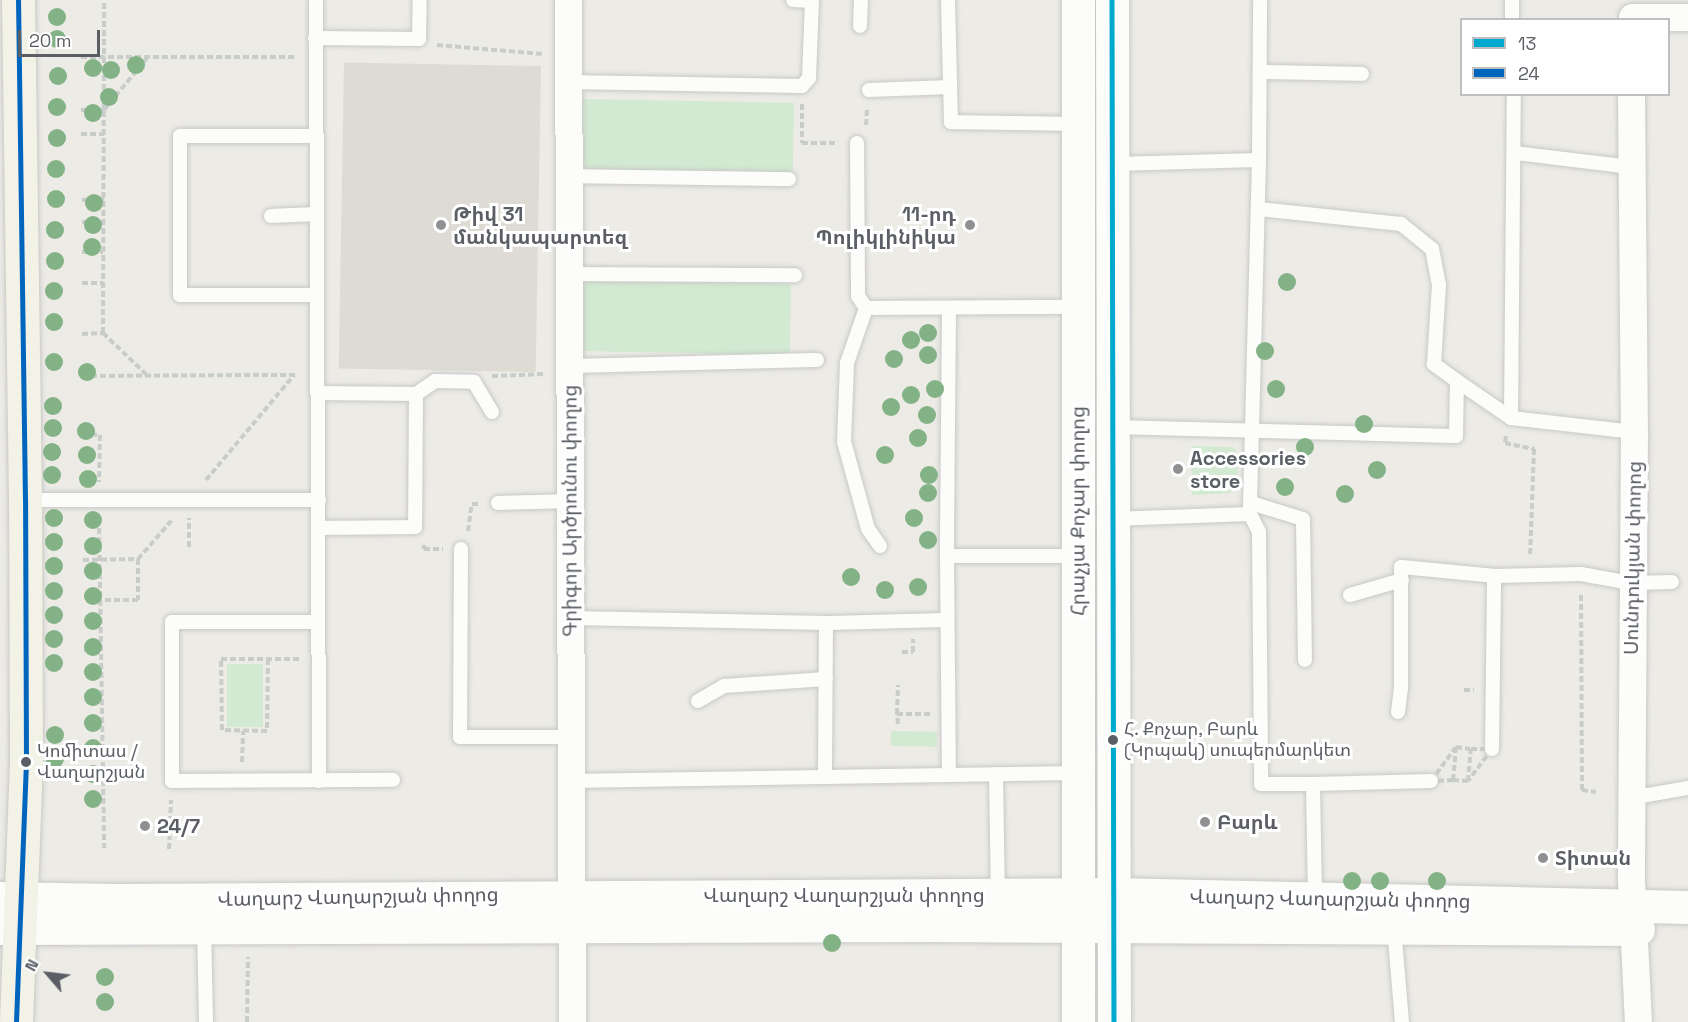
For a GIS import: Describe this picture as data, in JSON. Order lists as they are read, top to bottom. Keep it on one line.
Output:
{"streets":{"main road":["Հրաչյա Քոչար փողոց","Վաղարշ Վաղարշյան փողոց"],"street":["Գրիգոր Արծրունու փողոց","Սունդուկյան փողոց"]},"crossings":[["Գրիգոր Արծրունու փողոց","Վաղարշ Վաղարշյան փողոց"],["Հրաչյա Քոչար փողոց","Վաղարշ Վաղարշյան փողոց"],["Սունդուկյան փողոց","Վաղարշ Վաղարշյան փողոց"]],"places":["Թիվ 31 մանկապարտեզ","11-րդ Պոլիկլինիկա","Accessories store","Հ. Քոչար, Բարև (Կրպակ) սուպերմարկետ","Կոմիտաս / Վաղարշյան","Բարև","24/7","Տիտան"],"lines":["transit line 13","transit line 24"],"legend":["13","24"],"scale_bar":"20 m","north":"top left"}
